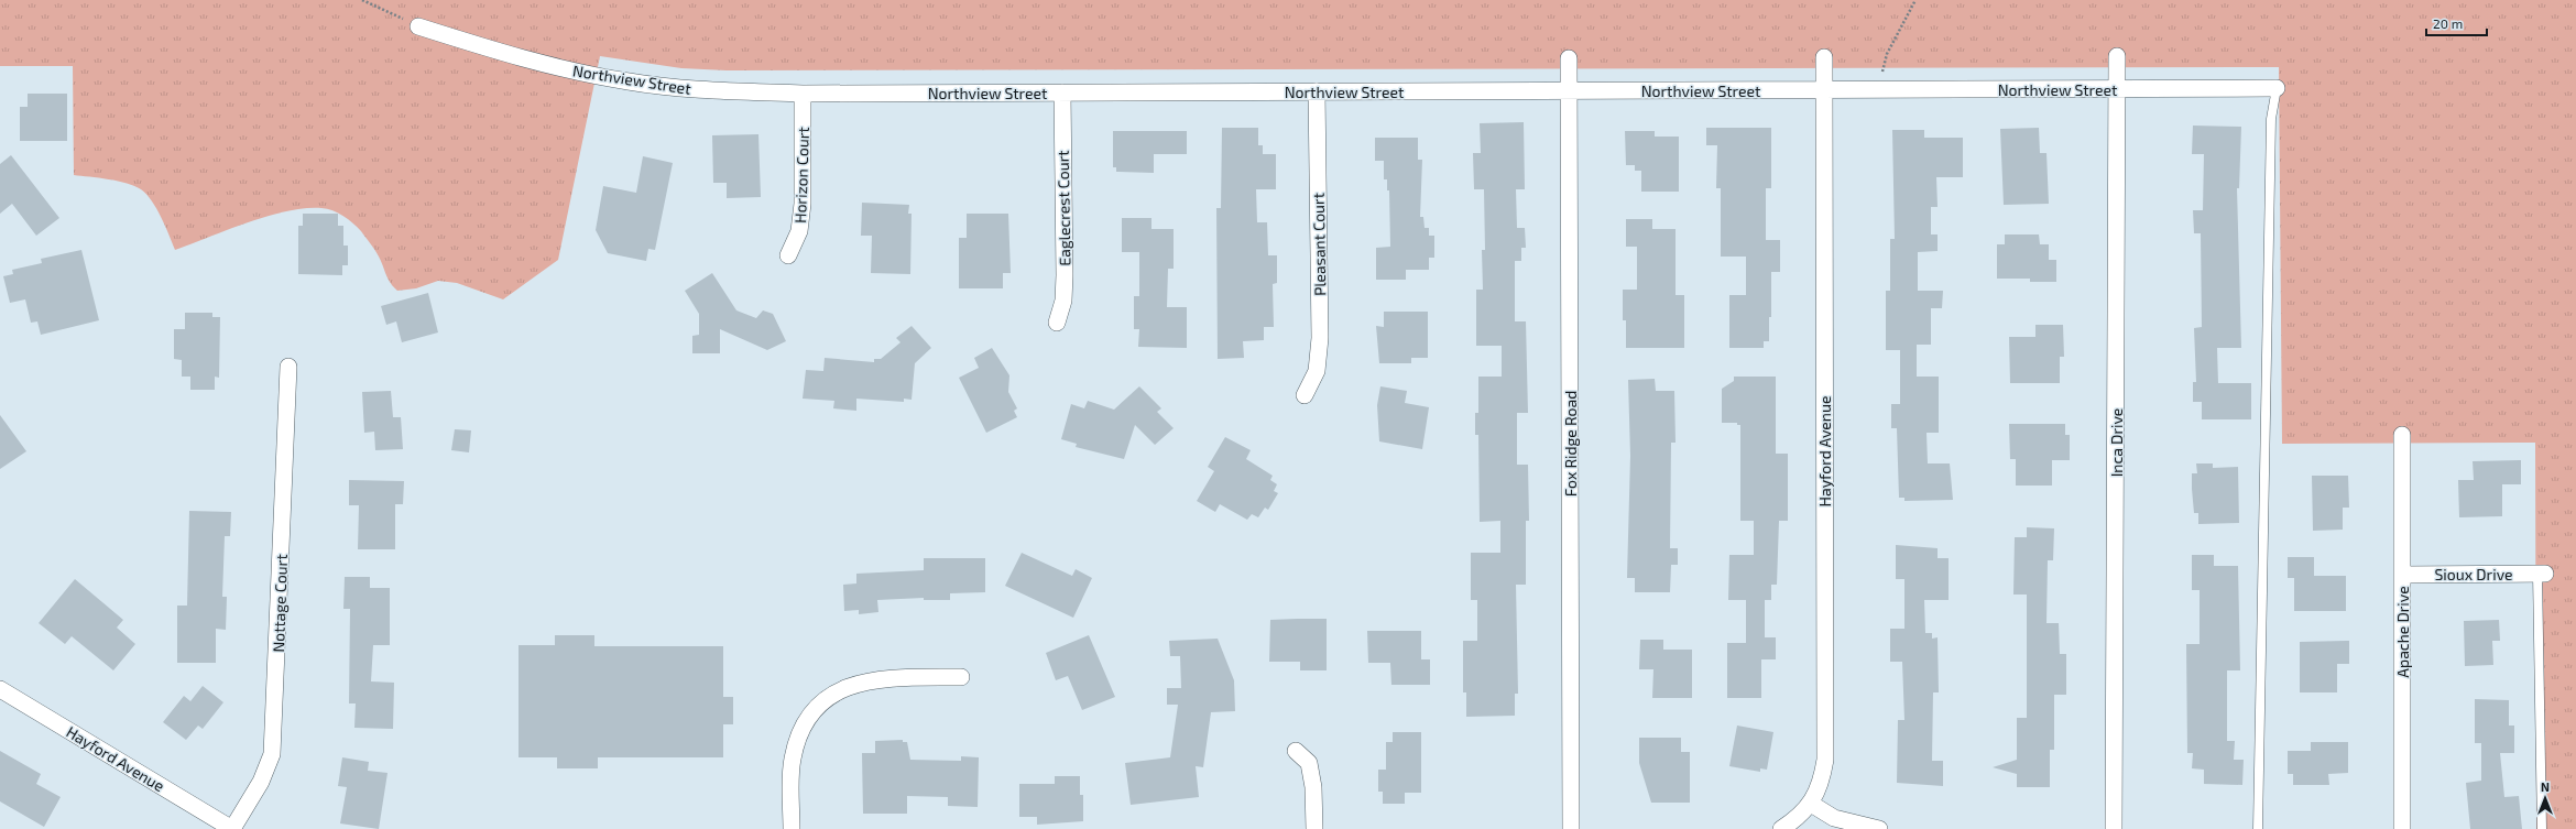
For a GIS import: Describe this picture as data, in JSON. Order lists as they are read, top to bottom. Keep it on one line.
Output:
{"streets":{"street":["Northview Street","Horizon Court","Eaglecrest Court","Pleasant Court","Inca Drive","Fox Ridge Road","Hayford Avenue","Sioux Drive","Nottage Court","Apache Drive"]},"crossings":[["Northview Street","Horizon Court"],["Northview Street","Eaglecrest Court"],["Northview Street","Pleasant Court"],["Northview Street","Inca Drive"],["Northview Street","Fox Ridge Road"],["Northview Street","Hayford Avenue"],["Hayford Avenue","Nottage Court"],["Sioux Drive","Apache Drive"]],"scale_bar":"20 m","north":"top"}
